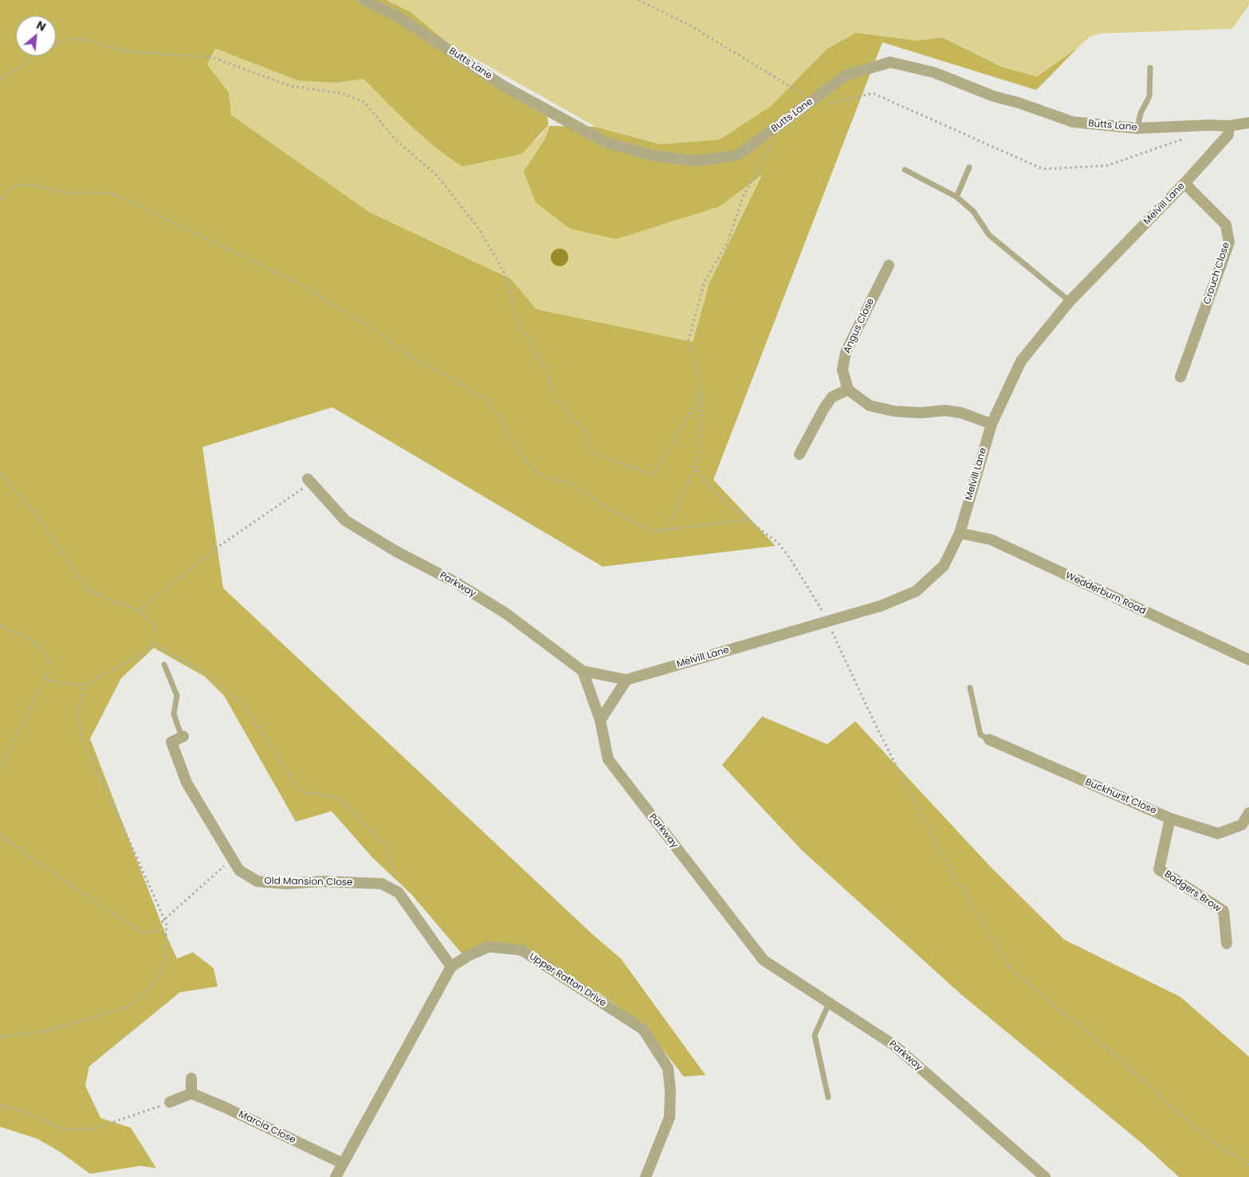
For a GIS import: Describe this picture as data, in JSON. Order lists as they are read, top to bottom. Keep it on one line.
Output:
{"streets":{"street":["Butts Lane","Melvill Lane","Crouch Close","Angus Close","Parkway","Wedderburn Road","Buckhurst Close","Old Mansion Close","Badgers Brow","Upper Ratton Drive","Marcia Close"]},"crossings":[["Butts Lane","Melvill Lane"],["Melvill Lane","Crouch Close"],["Melvill Lane","Wedderburn Road"],["Buckhurst Close","Badgers Brow"],["Old Mansion Close","Upper Ratton Drive"],["Upper Ratton Drive","Marcia Close"]],"north":"top right"}
